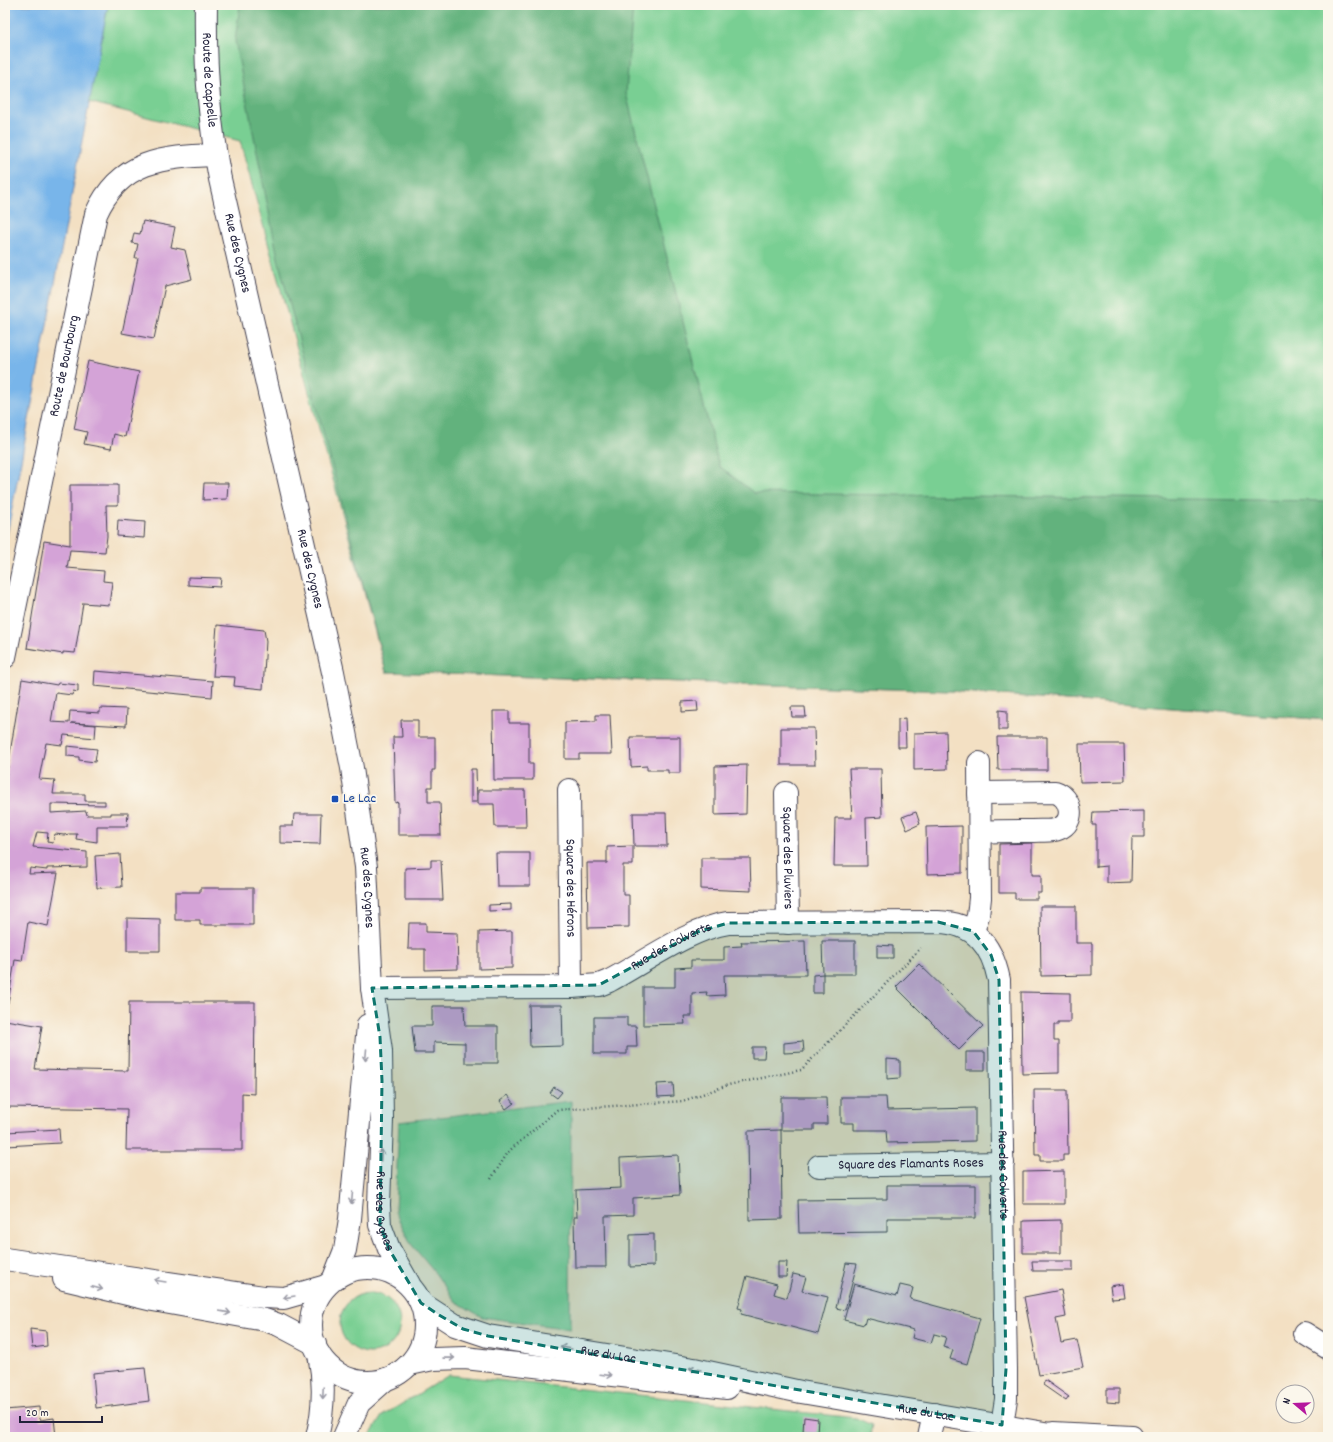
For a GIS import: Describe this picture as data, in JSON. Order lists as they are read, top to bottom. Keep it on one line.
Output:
{"streets":{"street":["Route de Cappelle","Rue des Cygnes","Route de Bourbourg","Square des Pluviers","Square des Hérons","Rue des Colverts","Square des Flamants Roses","Rue du Lac"]},"crossings":[["Route de Cappelle","Rue des Cygnes"],["Route de Cappelle","Route de Bourbourg"],["Rue des Cygnes","Route de Bourbourg"],["Rue des Cygnes","Rue des Colverts"],["Rue des Cygnes","Rue du Lac"],["Square des Pluviers","Rue des Colverts"],["Square des Hérons","Rue des Colverts"],["Rue des Colverts","Square des Flamants Roses"],["Rue des Colverts","Rue du Lac"]],"places":{"transit":["Le Lac"]},"scale_bar":"20 m","north":"left"}
